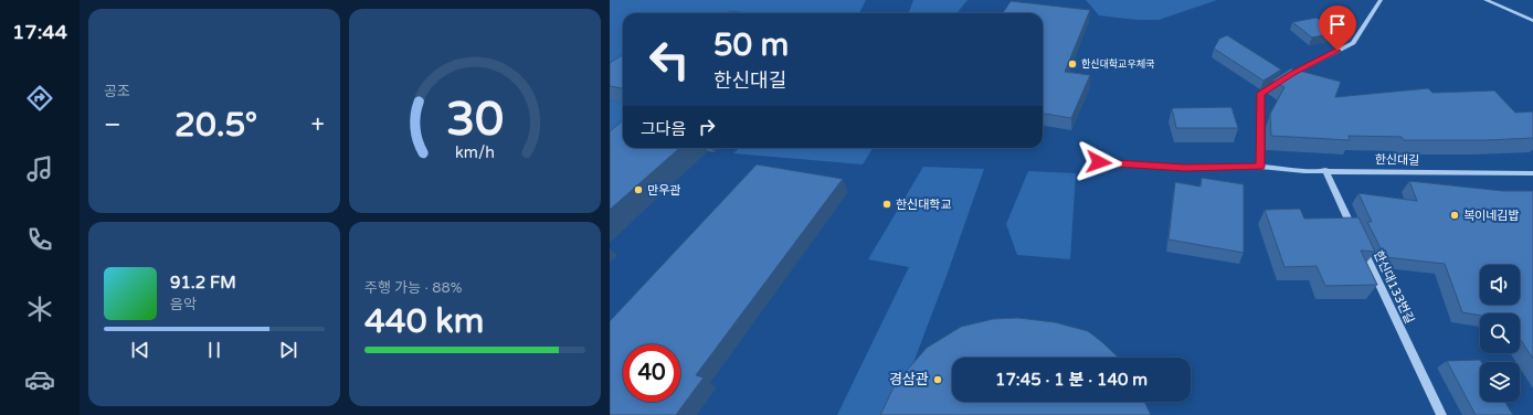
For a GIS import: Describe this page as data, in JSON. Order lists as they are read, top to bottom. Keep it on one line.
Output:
{"streets":{"street":["한신대길","한신대133번길"]},"crossings":[["한신대길","한신대133번길"]],"places":["한신대학교우체국","만우관","한신대학교","복이네김밥","경삼관"],"page":{"tabs":"17:44","tile":["공조",["주행 가능 · 88%","440 km"]],"turn":["50 m","한신대길"],"then":"그다음","heat":["−","20.5°","+"],"song":["91.2 FM","음악"],"limit":"40","trip":"17:45 · 1 분 · 140 m","gauge":["30","km/h"]}}
